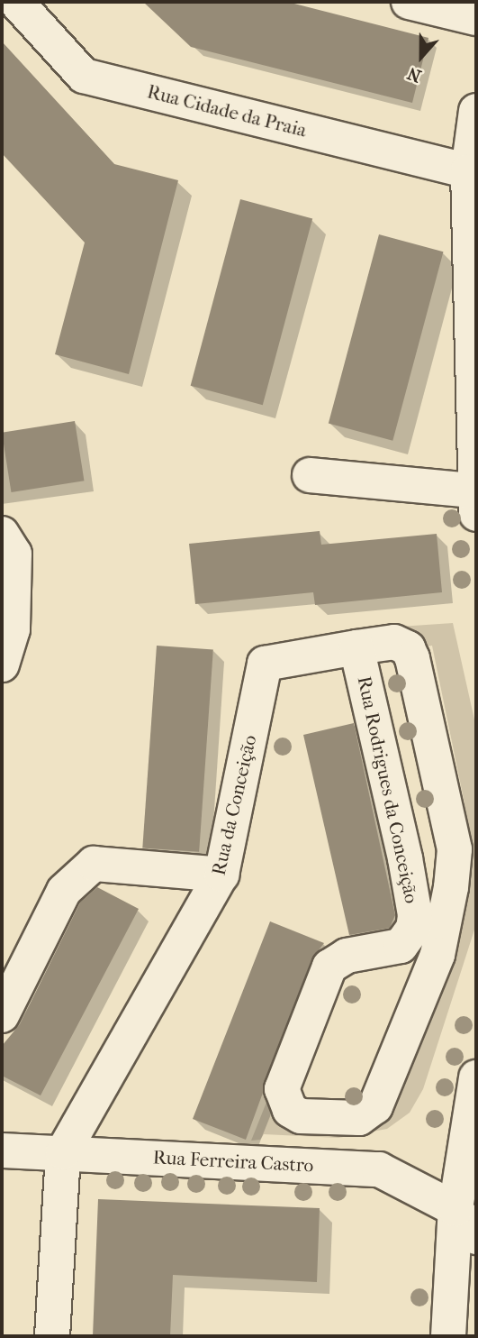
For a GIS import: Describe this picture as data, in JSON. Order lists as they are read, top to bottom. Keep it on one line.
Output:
{"streets":{"street":["Rua Cidade da Praia","Rua Rodrigues da Conceição","Rua da Conceição","Rua Ferreira Castro"]},"crossings":[["Rua Rodrigues da Conceição","Rua da Conceição"],["Rua da Conceição","Rua Ferreira Castro"]],"north":"bottom"}
